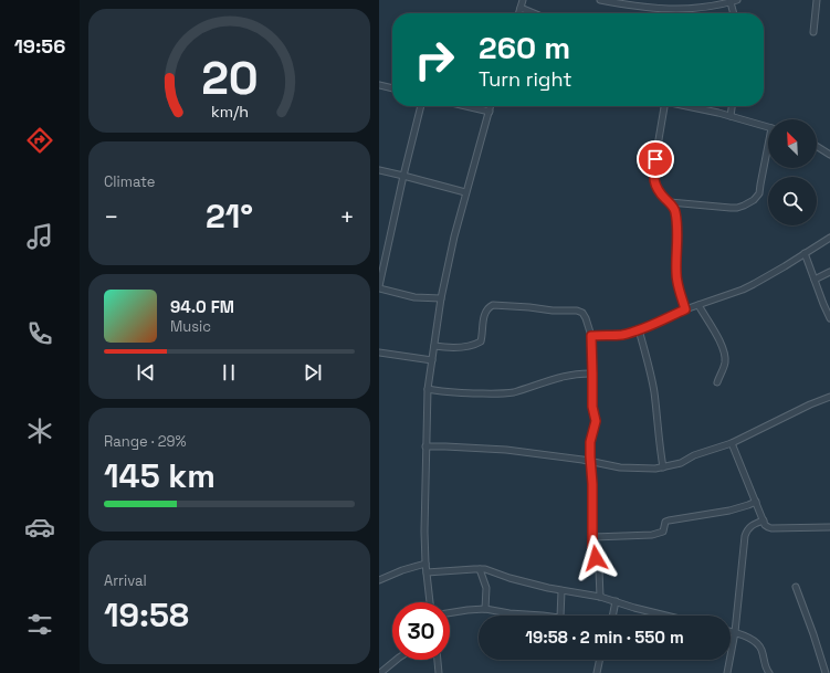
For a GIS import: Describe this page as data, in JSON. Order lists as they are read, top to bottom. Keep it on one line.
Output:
{"north":"top left","page":{"tabs":"19:56","turn":["260 m","Turn right"],"tile":["Climate",["Range · 29%","145 km"],["Arrival","19:58"]],"heat":["−","21°","+"],"song":["94.0 FM","Music"],"limit":"30","trip":"19:58 · 2 min · 550 m","gauge":["20","km/h"]}}
